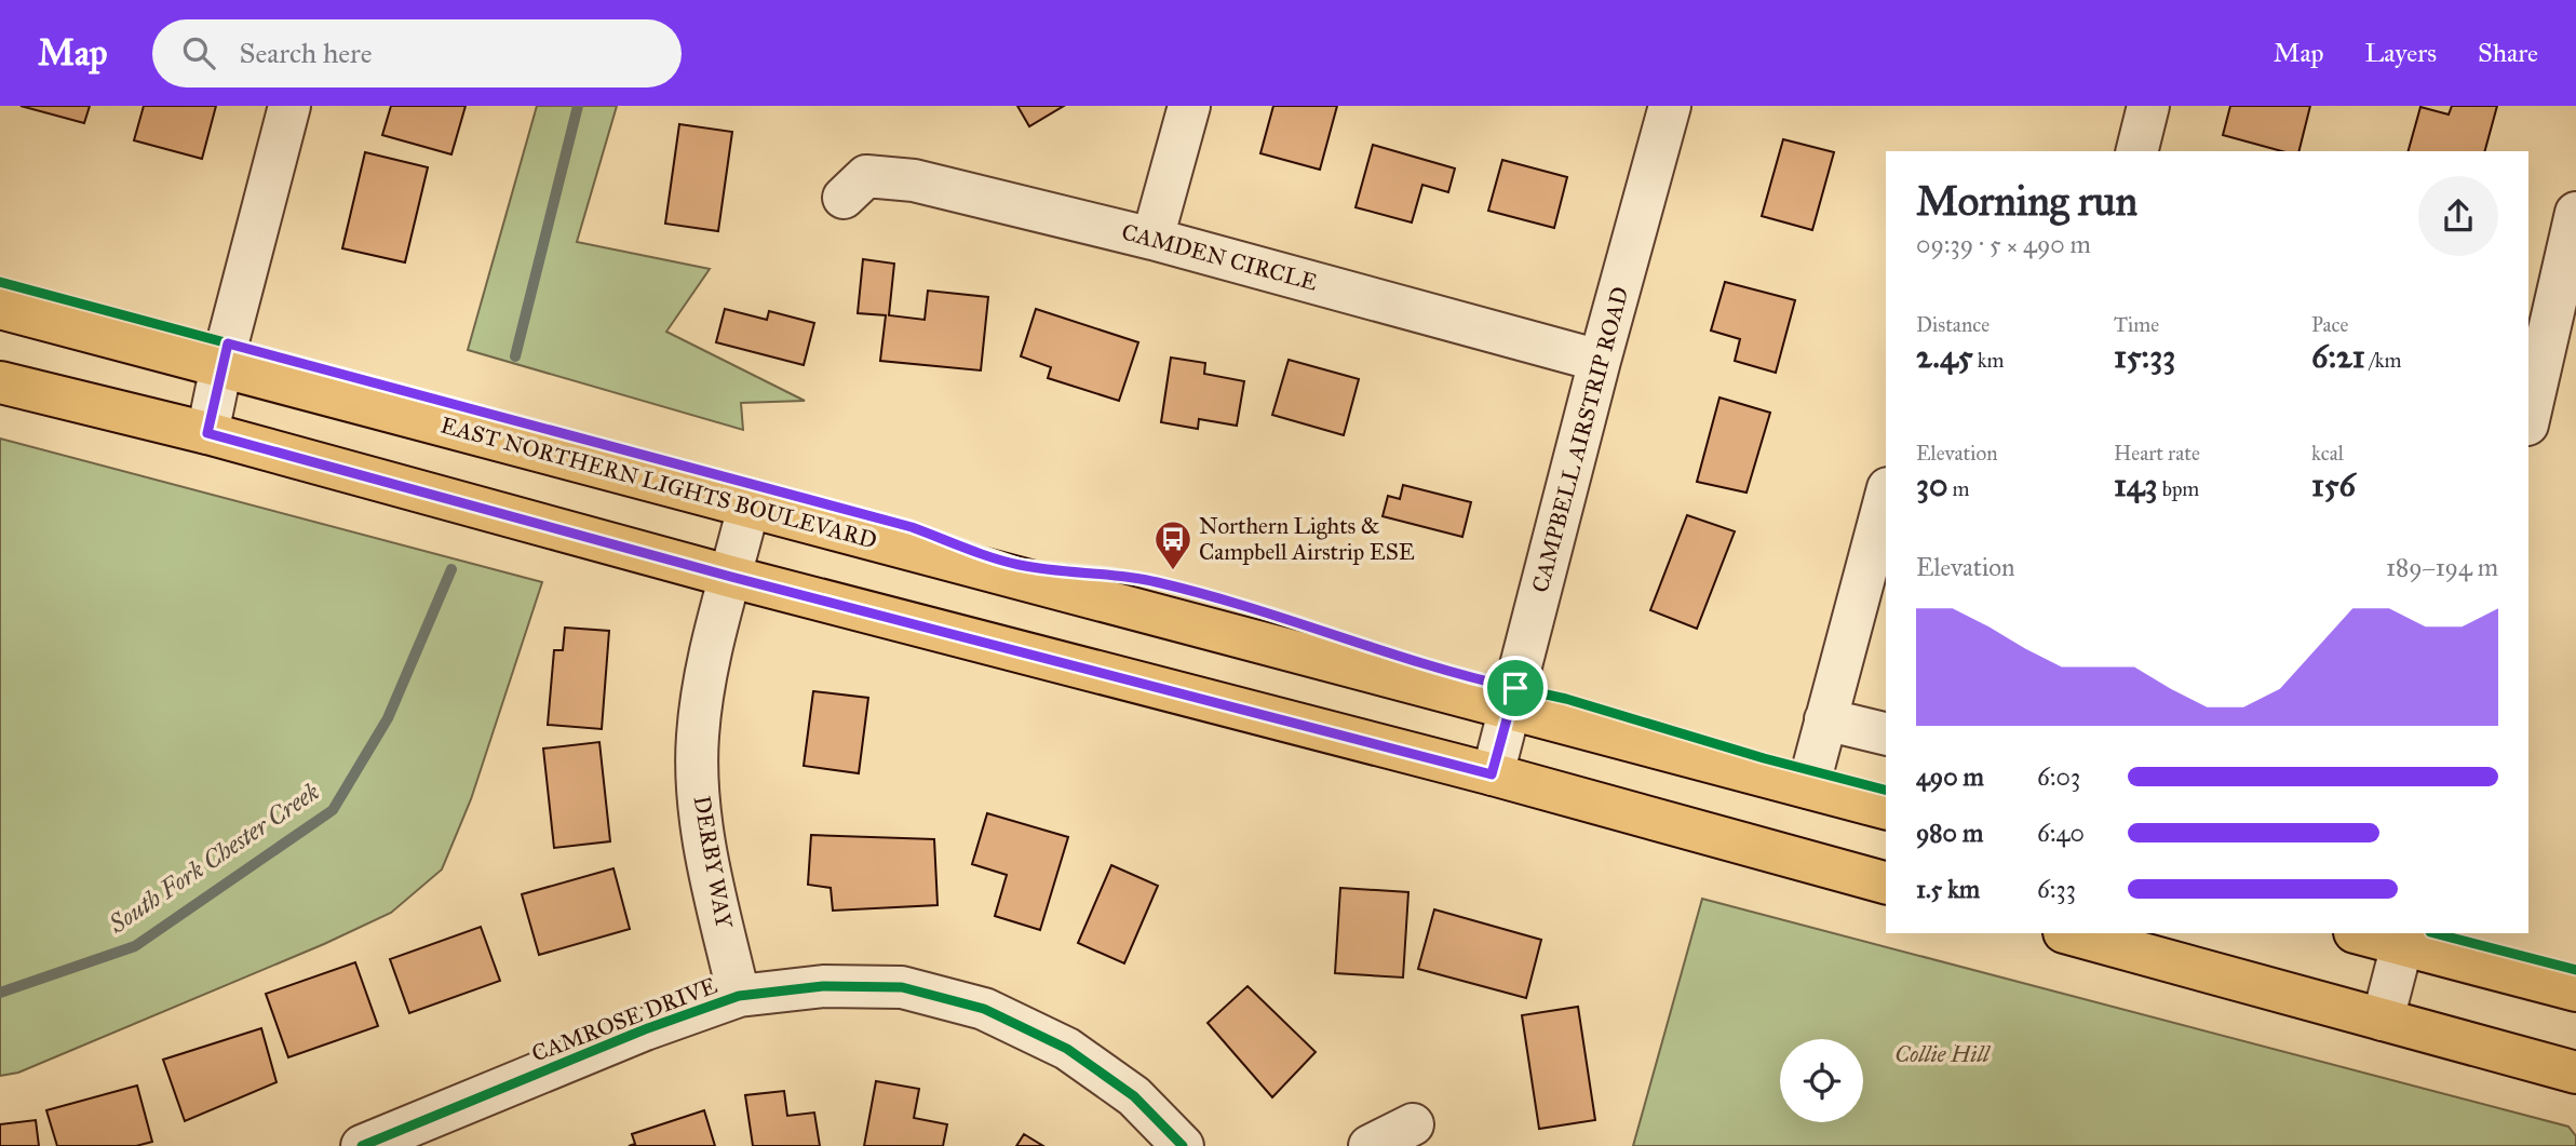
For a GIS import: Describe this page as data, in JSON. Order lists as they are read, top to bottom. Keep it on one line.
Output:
{"streets":{"main road":["EAST NORTHERN LIGHTS BOULEVARD"],"street":["CAMDEN CIRCLE","CAMPBELL AIRSTRIP ROAD","DERBY WAY","CAMROSE DRIVE"]},"crossings":[["CAMDEN CIRCLE","CAMPBELL AIRSTRIP ROAD"],["CAMPBELL AIRSTRIP ROAD","EAST NORTHERN LIGHTS BOULEVARD"],["EAST NORTHERN LIGHTS BOULEVARD","DERBY WAY"],["DERBY WAY","CAMROSE DRIVE"]],"water":["South Fork Chester Creek"],"parks":["Collie Hill"],"places":{"bus stop":["Northern Lights & Campbell Airstrip ESE"]},"page":{"header":"Map","search":"Search here","nav":["Map","Layers","Share"],"heading":["Morning run","09:39 · 5 × 490 m"],"stats":[["Distance","2.45 km"],["Time","15:33"],["Pace","6:21 /km"],["Elevation","30 m"],["Heart rate","143 bpm"],["kcal","156"]],"chart":["Elevation","189–194 m"],"list":[{"name":"490 m","note":"6:03"},{"name":"980 m","note":"6:40"},{"name":"1.5 km","note":"6:33"}]}}
